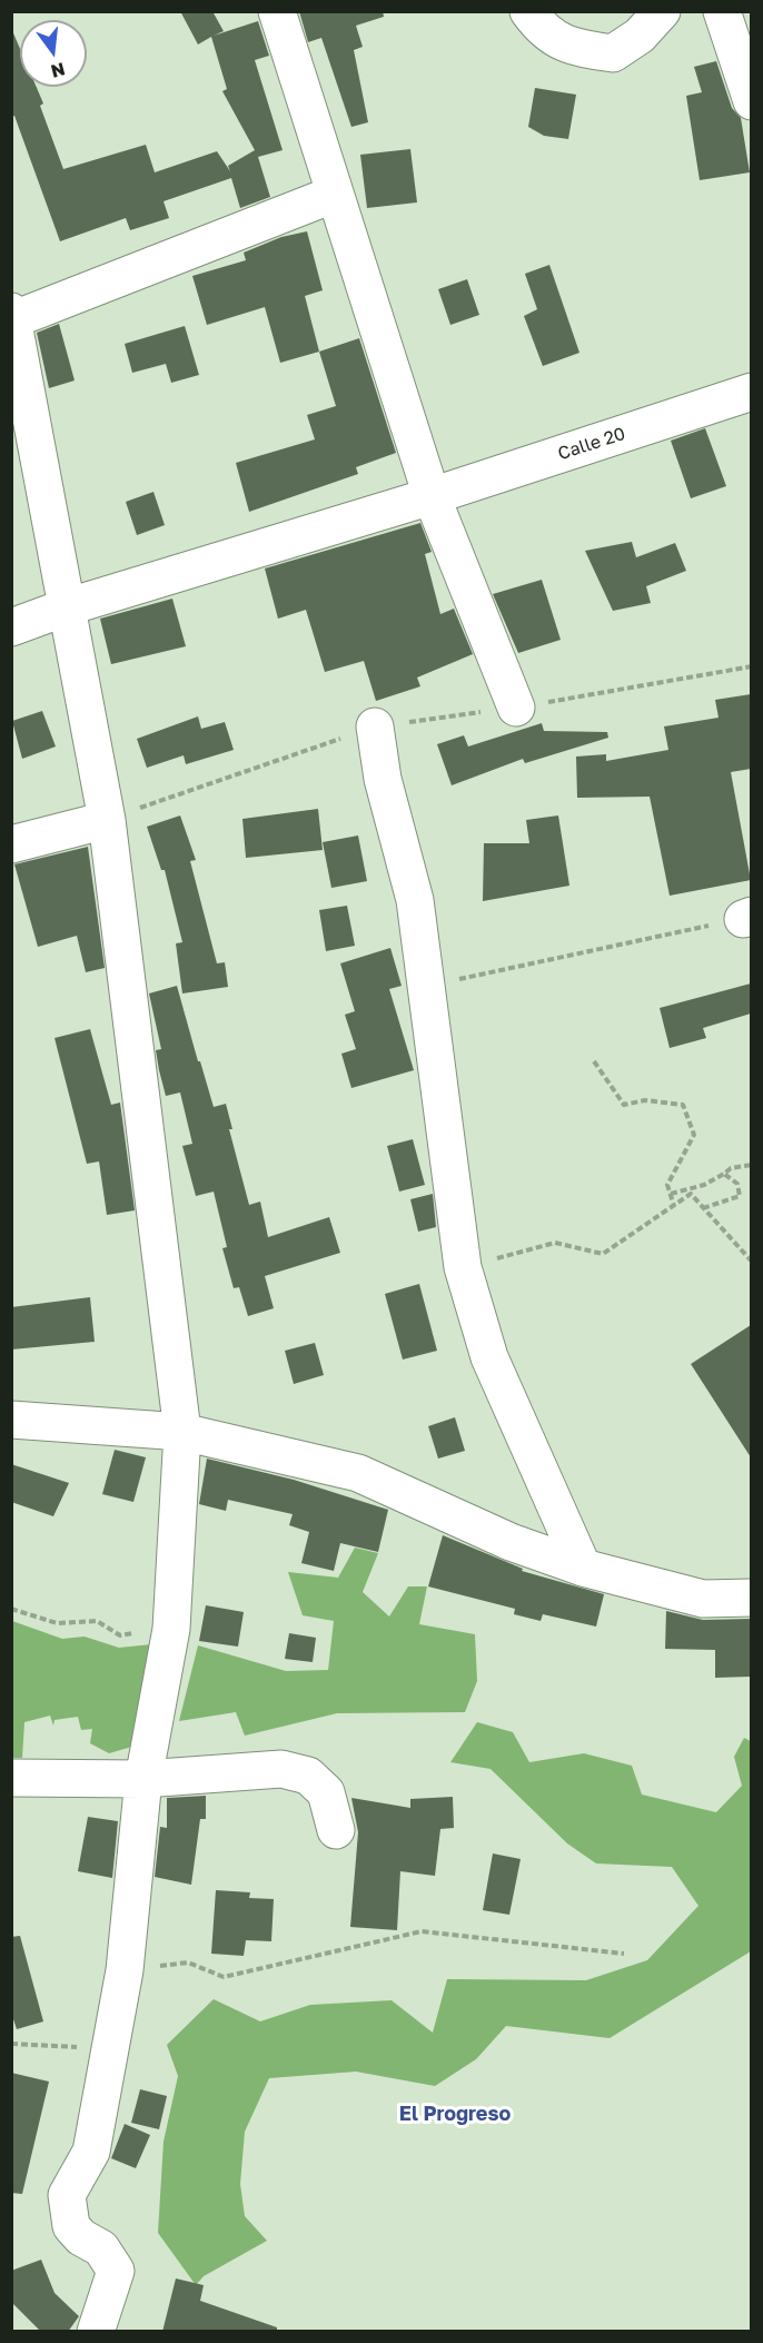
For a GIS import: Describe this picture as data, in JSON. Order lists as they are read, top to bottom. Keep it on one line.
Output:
{"streets":{"street":["Calle 20"]},"districts":["El Progreso"],"north":"bottom"}
